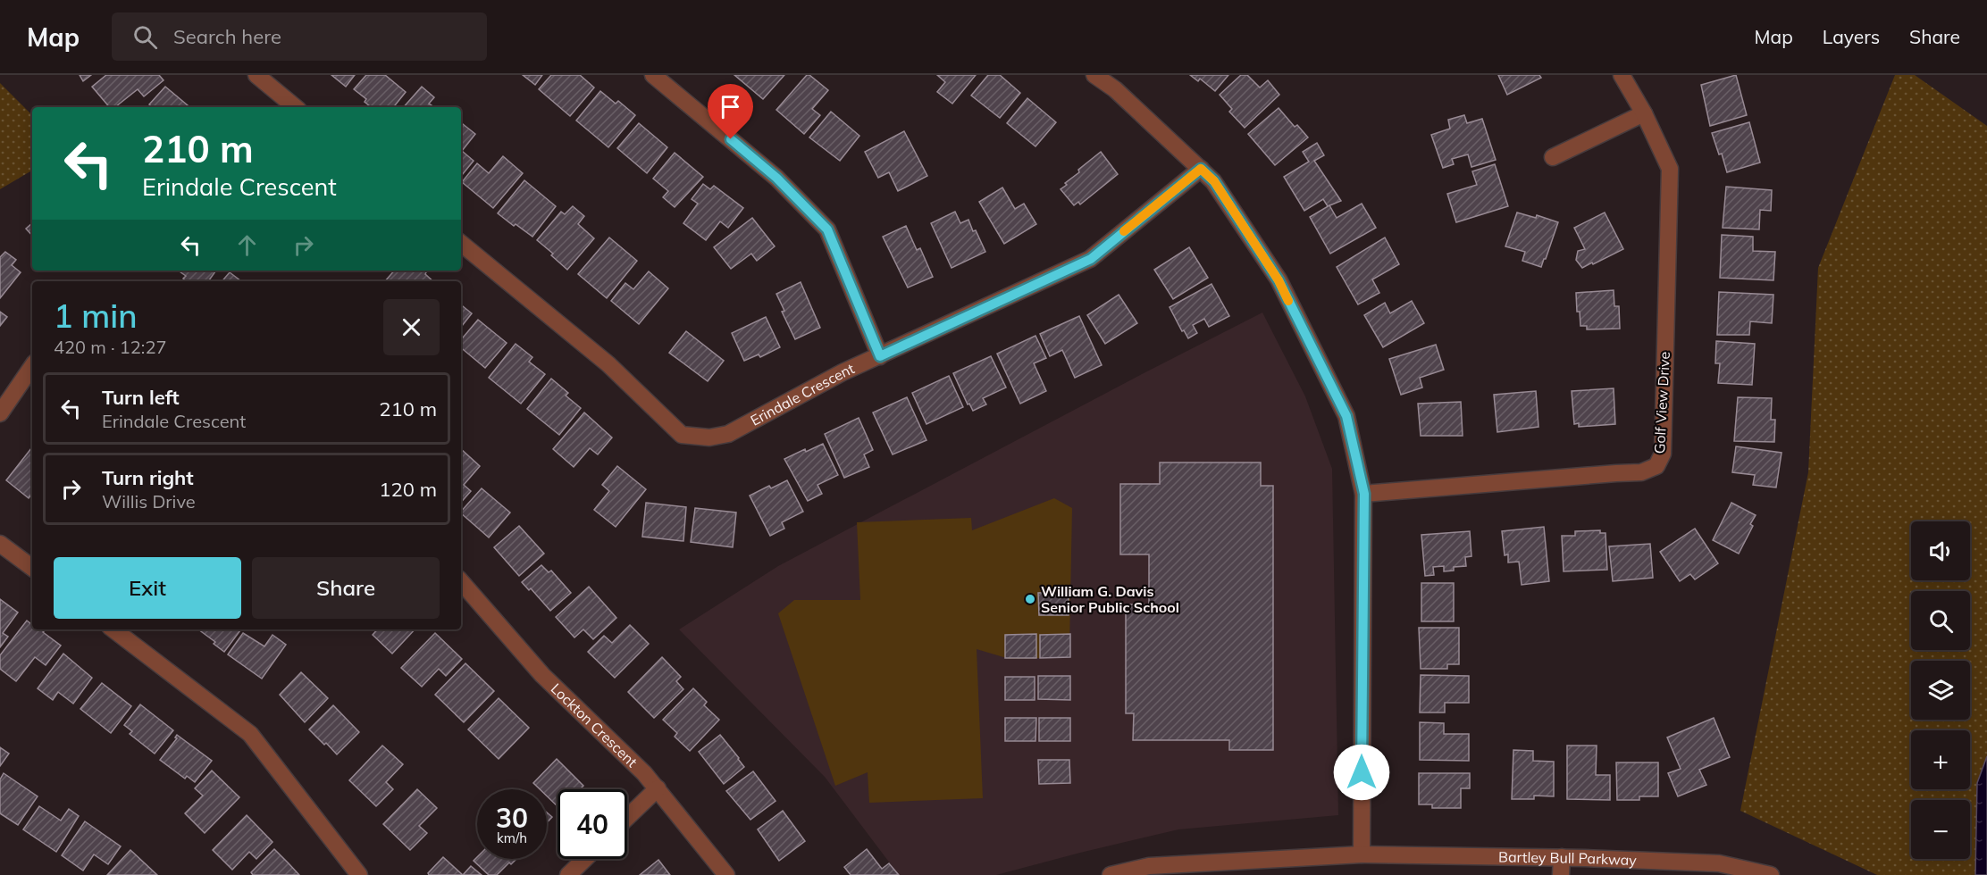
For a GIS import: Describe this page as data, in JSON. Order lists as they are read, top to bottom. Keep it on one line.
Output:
{"streets":{"street":["Erindale Crescent","Golf View Drive","Lockton Crescent","Bartley Bull Parkway"]},"places":["William G. Davis Senior Public School"],"page":{"header":"Map","search":"Search here","nav":["Map","Layers","Share"],"turn":["210 m","Erindale Crescent"],"heading":["1 min","420 m · 12:27"],"list":[{"name":"Turn left","note":"Erindale Crescent","value":"210 m"},{"name":"Turn right","note":"Willis Drive","value":"120 m"}],"map_buttons":["+","−"],"buttons":["Exit","Share"],"speed":"30 km/h","limit":"40"}}
